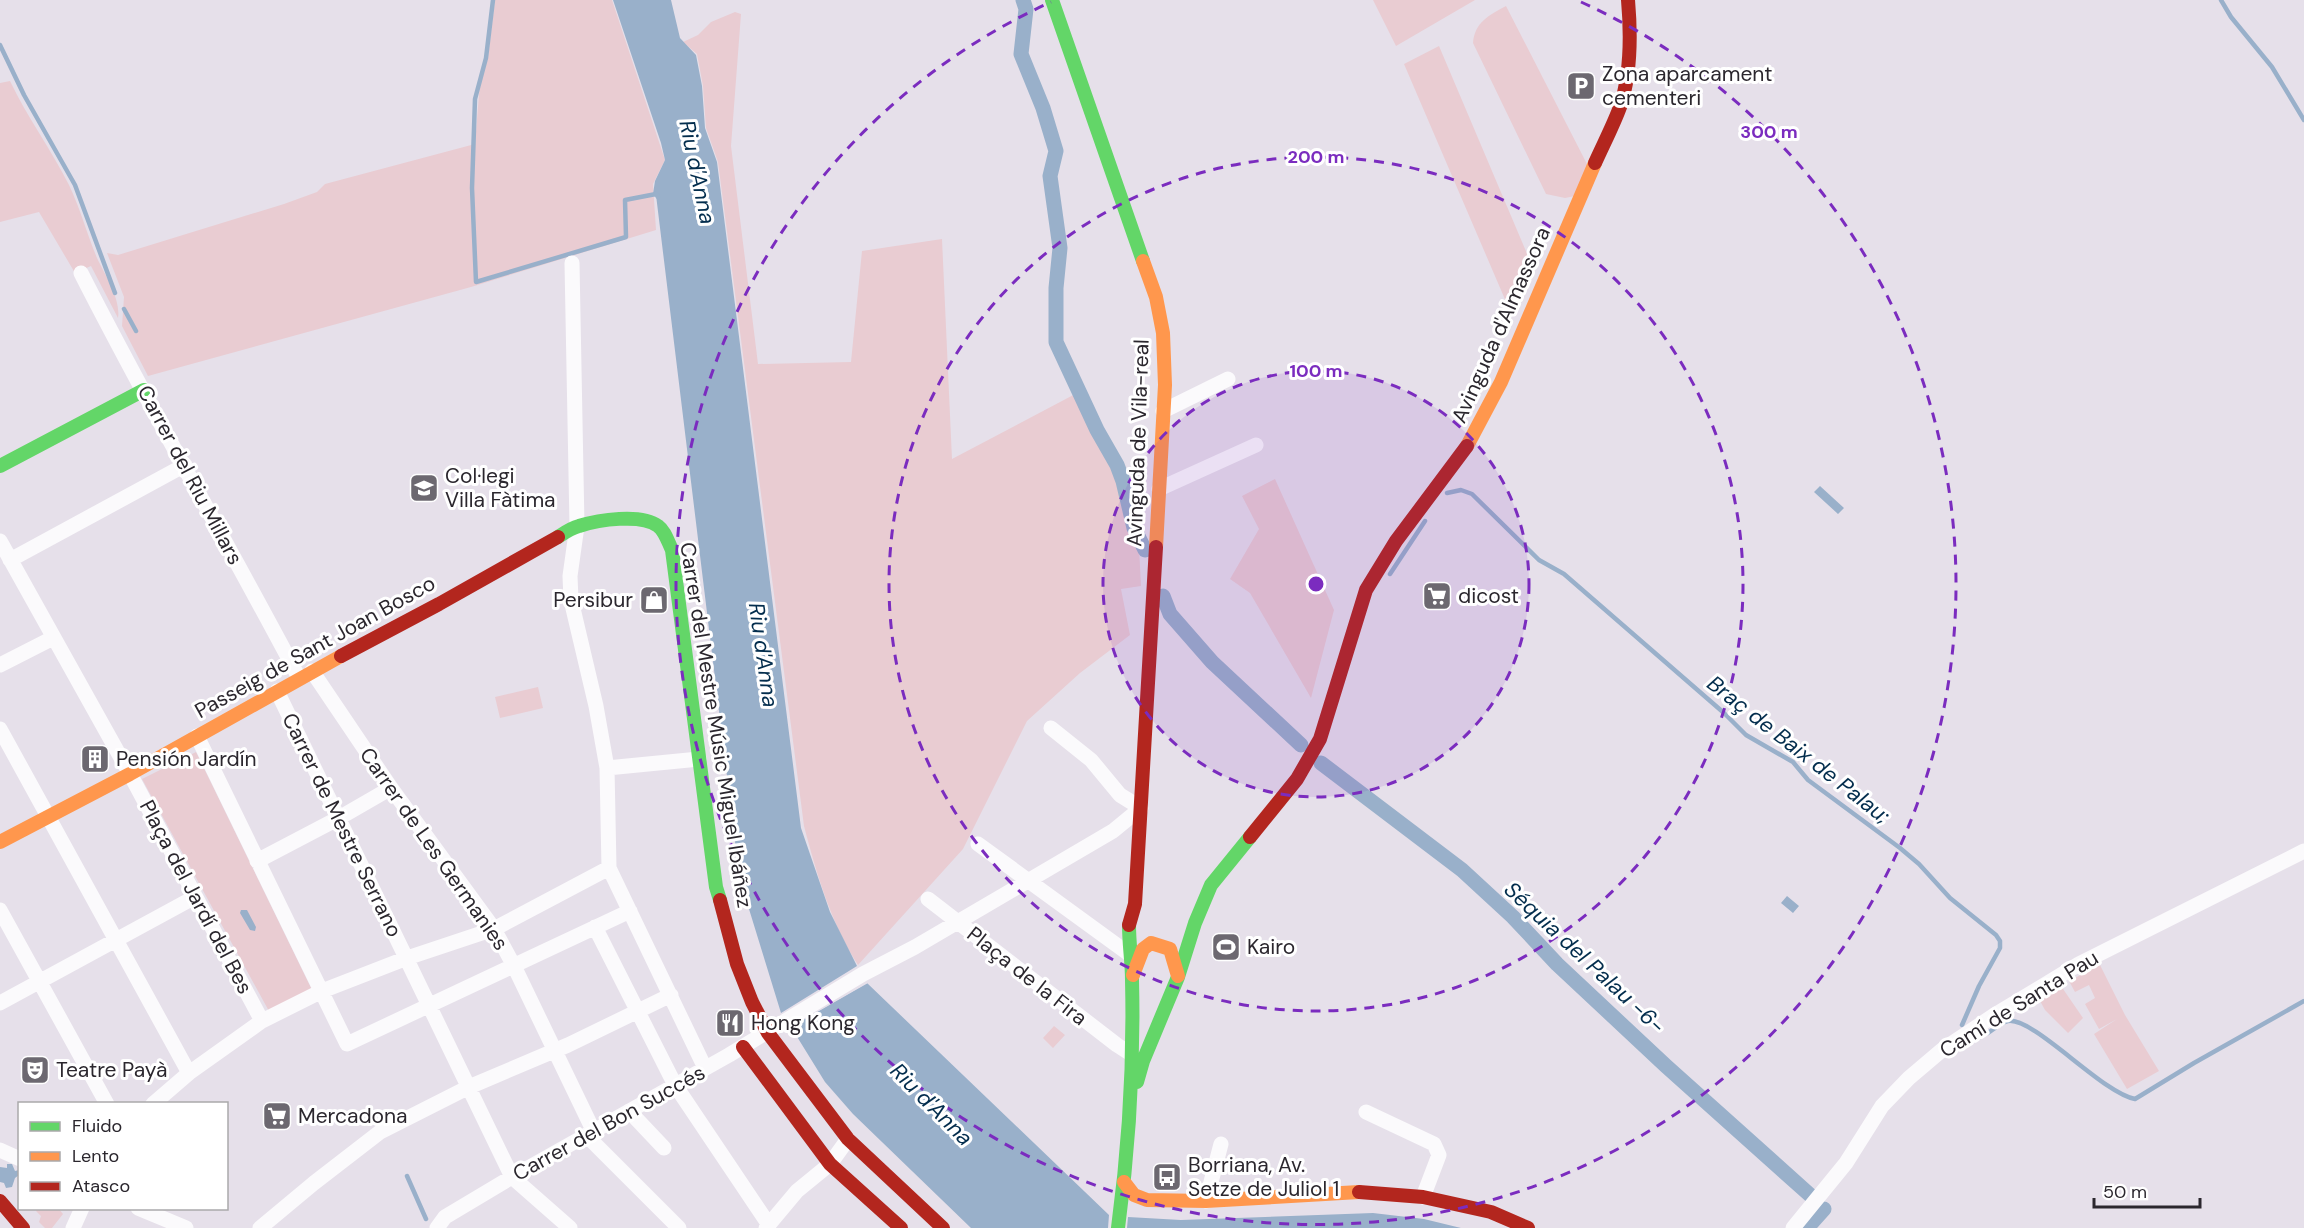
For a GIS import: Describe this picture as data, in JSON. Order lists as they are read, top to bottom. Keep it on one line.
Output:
{"streets":{"street":["Avinguda d'Almassora","Avinguda de Vila-real","Carrer del Riu Millars","Passeig de Sant Joan Bosco","Carrer del Mestre Músic Miguel Ibáñez","Carrer de Mestre Serrano","Carrer de Les Germanies","Plaça del Jardí del Bes","Plaça de la Fira","Camí de Santa Pau","Carrer del Bon Succés"]},"crossings":[["Avinguda d'Almassora","Avinguda de Vila-real"],["Avinguda d'Almassora","Plaça de la Fira"],["Avinguda de Vila-real","Plaça de la Fira"],["Carrer del Riu Millars","Passeig de Sant Joan Bosco"],["Carrer del Riu Millars","Carrer de Les Germanies"],["Passeig de Sant Joan Bosco","Carrer del Mestre Músic Miguel Ibáñez"],["Passeig de Sant Joan Bosco","Carrer de Mestre Serrano"],["Passeig de Sant Joan Bosco","Carrer de Les Germanies"],["Passeig de Sant Joan Bosco","Plaça del Jardí del Bes"],["Carrer del Mestre Músic Miguel Ibáñez","Carrer del Bon Succés"],["Carrer de Mestre Serrano","Carrer del Bon Succés"],["Carrer de Les Germanies","Carrer del Bon Succés"],["Plaça de la Fira","Carrer del Bon Succés"]],"water":["Riu d'Anna","Braç de Baix de Palau;","Séquia del Palau -6-"],"places":{"parking":["Zona aparcament cementeri"],"school or university":["Col·legi Villa Fàtima"],"supermarket":["dicost","Mercadona"],"shop":["Persibur"],"building":["Pensión Jardín"],"sports":["Kairo"],"restaurant":["Hong Kong"],"theatre":["Teatre Payà"],"bus stop":["Borriana, Av. Setze de Juliol 1"]},"legend":["Fluido","Lento","Atasco"],"scale_bar":"50 m","rings":["300 m","200 m","100 m"]}
